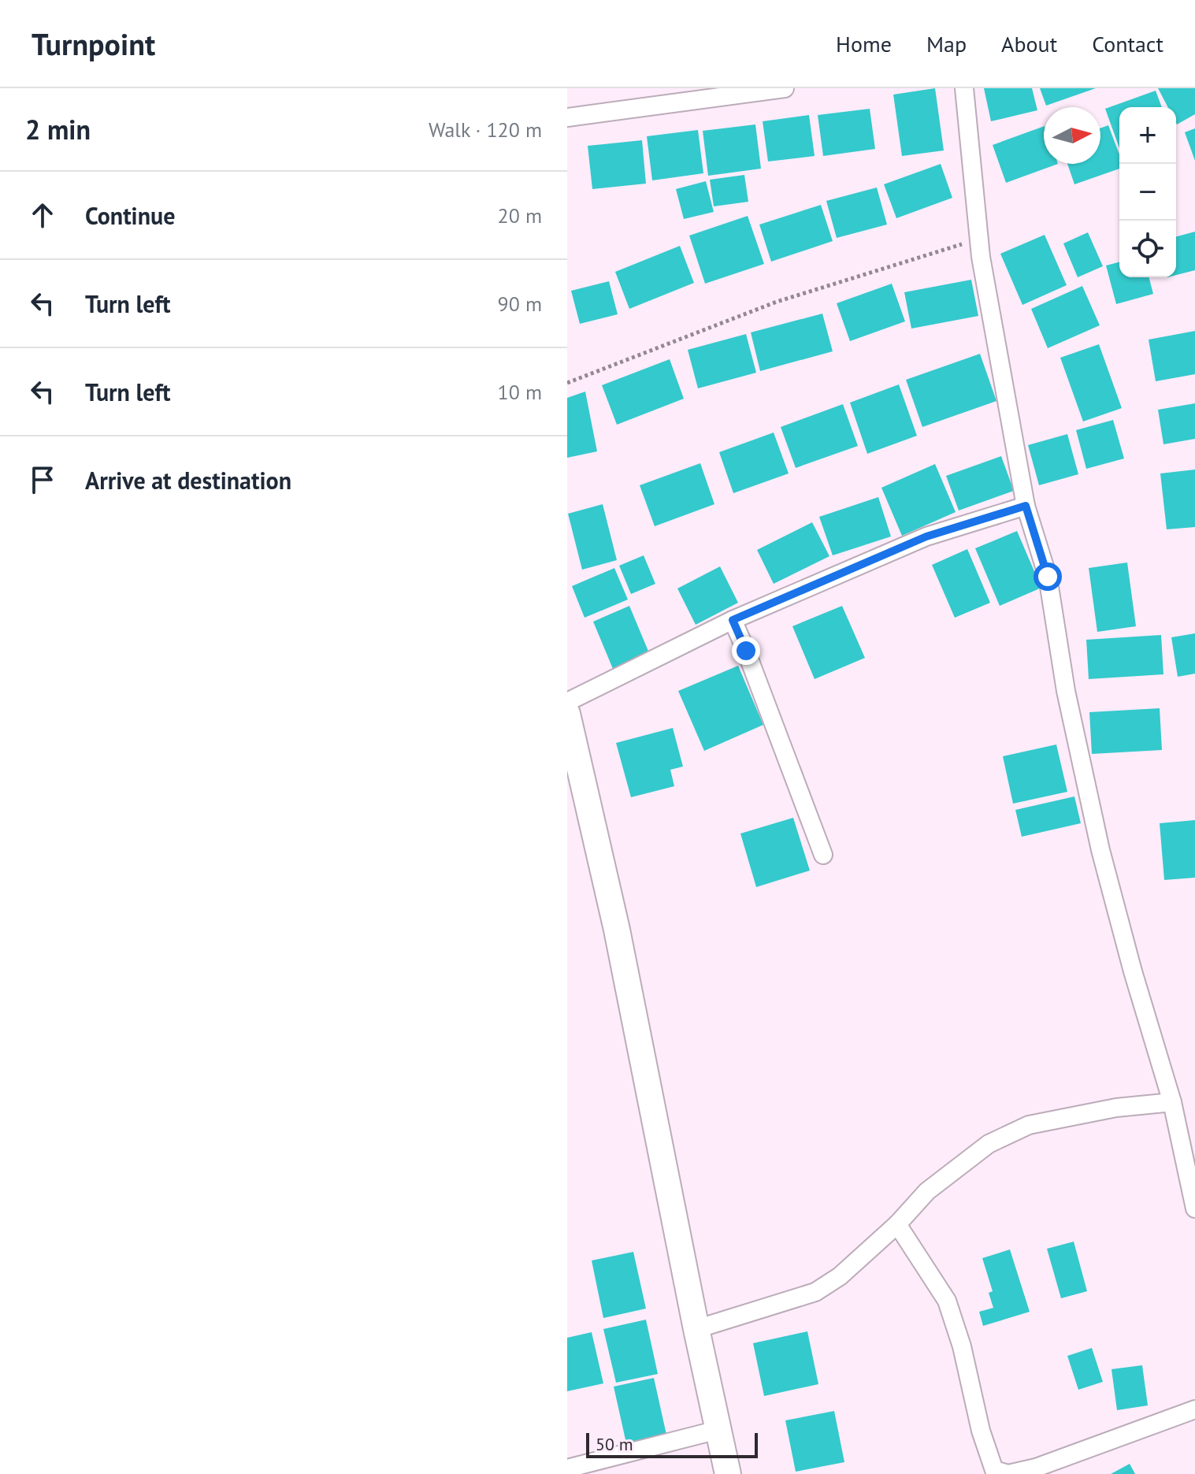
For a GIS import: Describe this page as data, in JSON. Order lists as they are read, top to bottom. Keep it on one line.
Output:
{"scale_bar":"50 m","north":"right","page":{"header":"Turnpoint","nav":["Home","Map","About","Contact"],"heading":["2 min","Walk · 120 m"],"map_buttons":["+","−"],"list":[["Continue","20 m"],["Turn left","90 m"],["Turn left","10 m"],"Arrive at destination"],"scale":"50 m"}}
